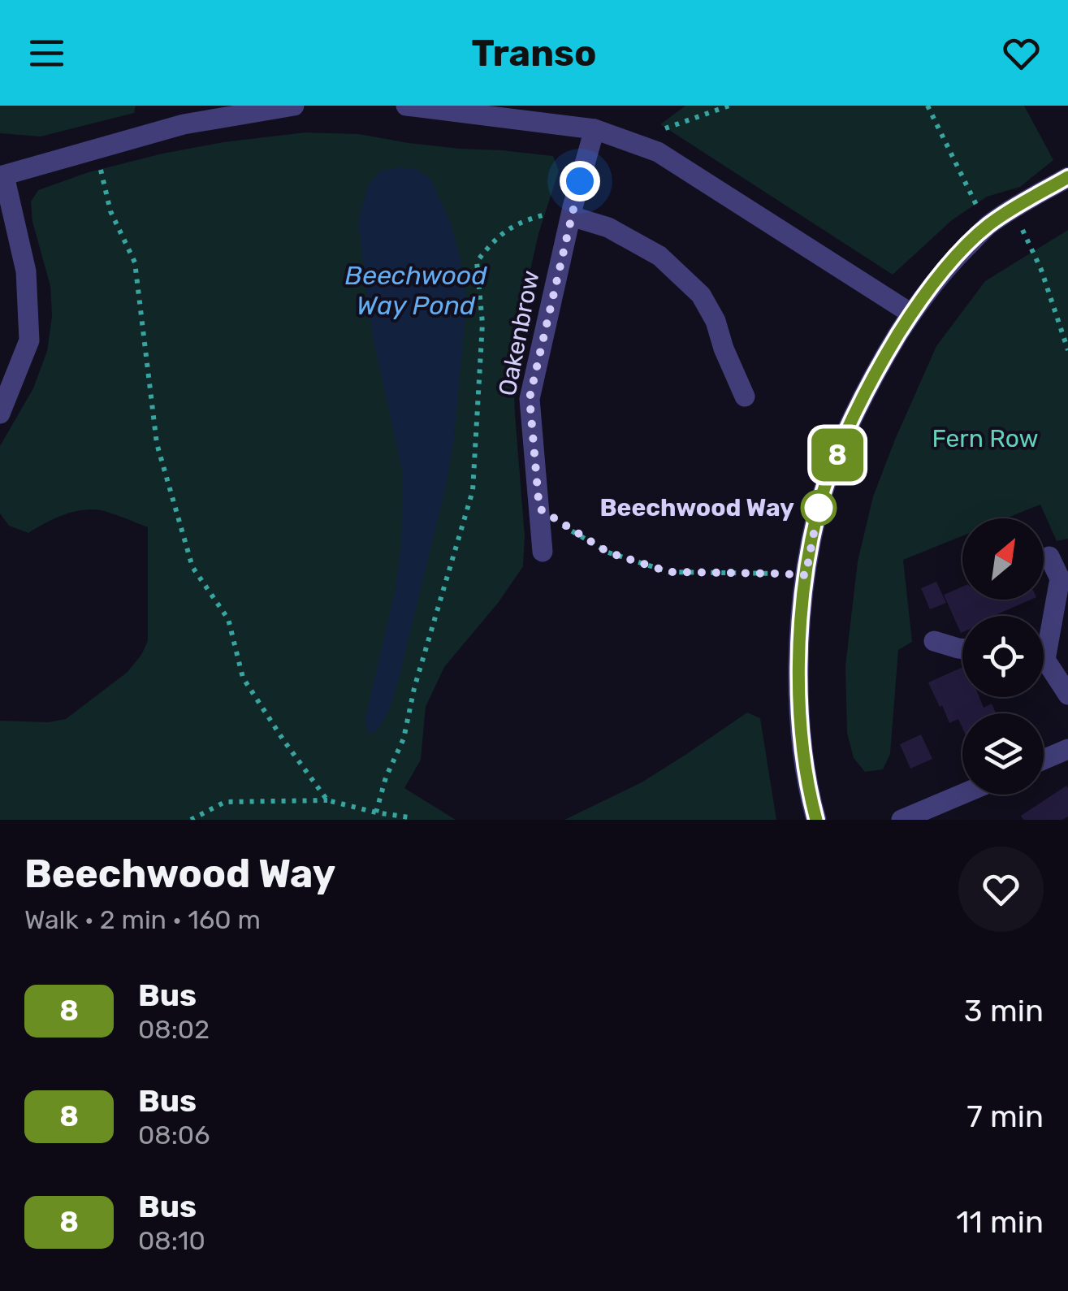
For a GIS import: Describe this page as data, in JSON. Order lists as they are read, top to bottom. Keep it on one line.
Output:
{"streets":{"street":["Oakenbrow"]},"water":["Beechwood Way Pond"],"parks":["Fern Row"],"places":["Beechwood Way"],"lines":["bus line 8"],"north":"top right","page":{"header":"Transo","on_map":"8","heading":["Beechwood Way","Walk · 2 min · 160 m"],"list":[{"mark":"8","name":"Bus","note":"08:02","value":"3 min"},{"mark":"8","name":"Bus","note":"08:06","value":"7 min"},{"mark":"8","name":"Bus","note":"08:10","value":"11 min"}]}}
